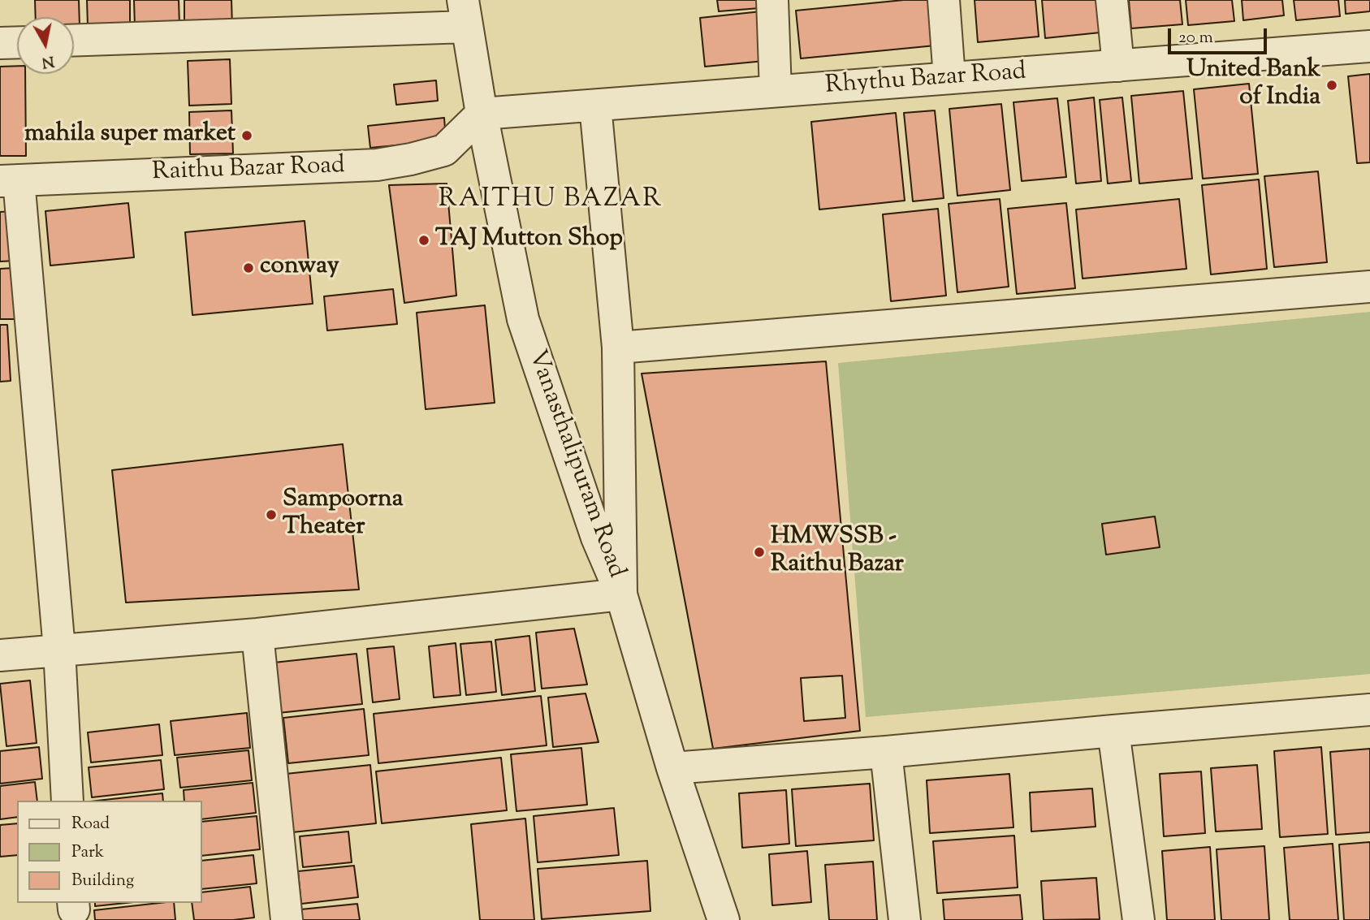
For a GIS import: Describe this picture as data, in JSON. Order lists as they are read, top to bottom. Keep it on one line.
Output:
{"streets":{"street":["Rhythu Bazar Road","Raithu Bazar Road","Vanasthalipuram Road"]},"crossings":[["Rhythu Bazar Road","Raithu Bazar Road"],["Rhythu Bazar Road","Vanasthalipuram Road"],["Raithu Bazar Road","Vanasthalipuram Road"]],"districts":["RAITHU BAZAR"],"places":["United Bank of India","mahila super market","TAJ Mutton Shop","conway","Sampoorna Theater","HMWSSB - Raithu Bazar"],"legend":["Road","Park","Building"],"scale_bar":"20 m","north":"bottom"}
